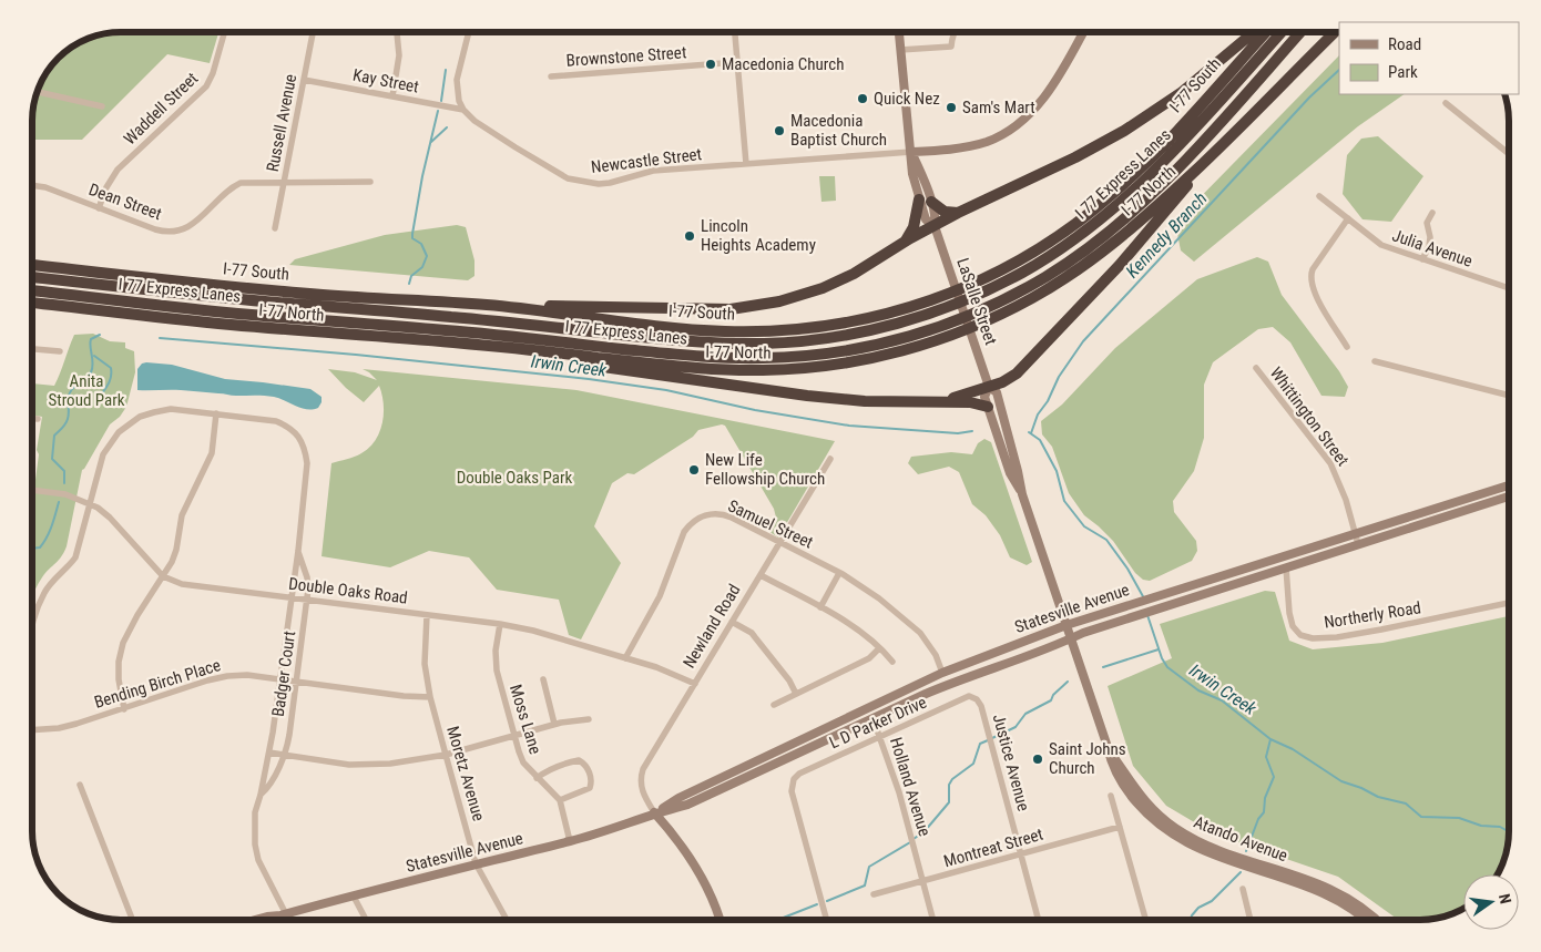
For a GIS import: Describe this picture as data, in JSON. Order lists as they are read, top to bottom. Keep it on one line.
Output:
{"streets":{"highway":["I-77 South","I 77 Express Lanes","I-77 North"],"main road":["LaSalle Street","Statesville Avenue","Atando Avenue"],"street":["Brownstone Street","Kay Street","Waddell Street","Russell Avenue","Newcastle Street","Dean Street","Julia Avenue","Whittington Street","Samuel Street","Double Oaks Road","Northerly Road","Newland Road","Badger Court","Bending Birch Place","Moss Lane","L D Parker Drive","Justice Avenue","Moretz Avenue","Holland Avenue","Montreat Street"]},"crossings":[["Kay Street","Russell Avenue"],["Kay Street","Newcastle Street"],["Waddell Street","Dean Street"],["Russell Avenue","Dean Street"],["Newcastle Street","LaSalle Street"],["LaSalle Street","Atando Avenue"],["Whittington Street","Statesville Avenue"],["Samuel Street","Double Oaks Road"],["Samuel Street","Statesville Avenue"],["Samuel Street","Newland Road"],["Double Oaks Road","Newland Road"],["Double Oaks Road","Badger Court"],["Double Oaks Road","Moss Lane"],["Double Oaks Road","Moretz Avenue"],["Statesville Avenue","Northerly Road"],["Statesville Avenue","Newland Road"],["Statesville Avenue","Badger Court"],["Statesville Avenue","Moretz Avenue"],["Statesville Avenue","Holland Avenue"],["Statesville Avenue","Atando Avenue"],["Badger Court","Bending Birch Place"],["Bending Birch Place","Moretz Avenue"],["L D Parker Drive","Justice Avenue"],["L D Parker Drive","Holland Avenue"],["Justice Avenue","Montreat Street"],["Holland Avenue","Montreat Street"]],"water":["Kennedy Branch","Irwin Creek"],"parks":["Anita Stroud Park","Double Oaks Park"],"places":["Macedonia Church","Quick Nez","Sam's Mart","Macedonia Baptist Church","Lincoln Heights Academy","New Life Fellowship Church","Saint Johns Church"],"legend":["Road","Park"],"north":"right"}
